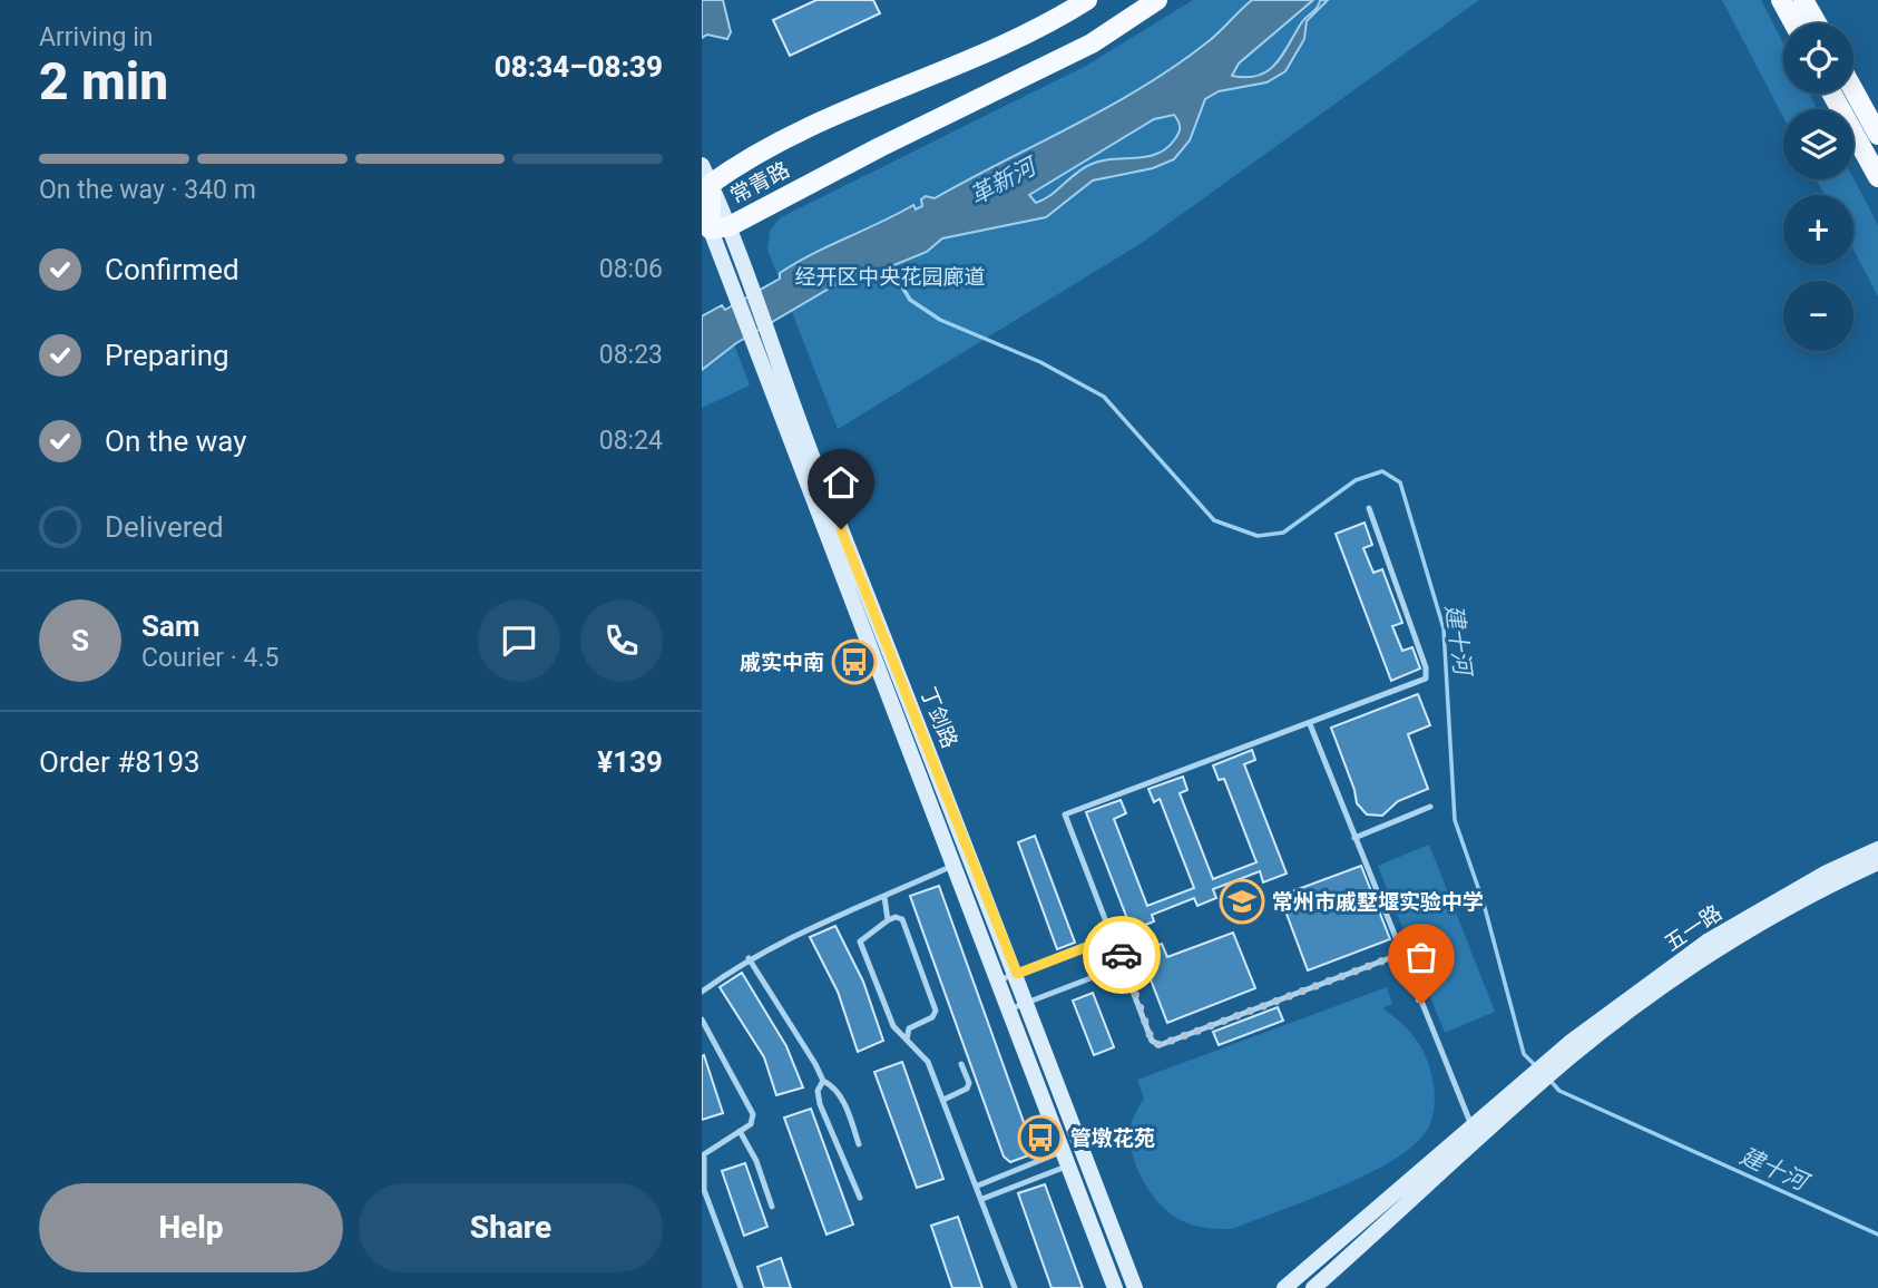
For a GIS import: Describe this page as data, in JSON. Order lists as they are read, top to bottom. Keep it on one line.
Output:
{"streets":{"main road":["常青路","丁剑路","五一路"]},"crossings":[["常青路","丁剑路"]],"water":["革新河","建十河"],"parks":["经开区中央花园廊道"],"places":{"bus stop":["戚实中南","管墩花苑"],"school or university":["常州市戚墅堰实验中学"]},"page":{"heading":["2 min","Arriving in","08:34–08:39"],"panel":["Sam","Courier · 4.5","Order #8193","¥139"],"map_buttons":["+","−"],"bar":"On the way · 340 m","list":[["Confirmed","08:06"],["Preparing","08:23"],["On the way","08:24"],"Delivered"],"round":"S","buttons":["Help","Share"]}}
